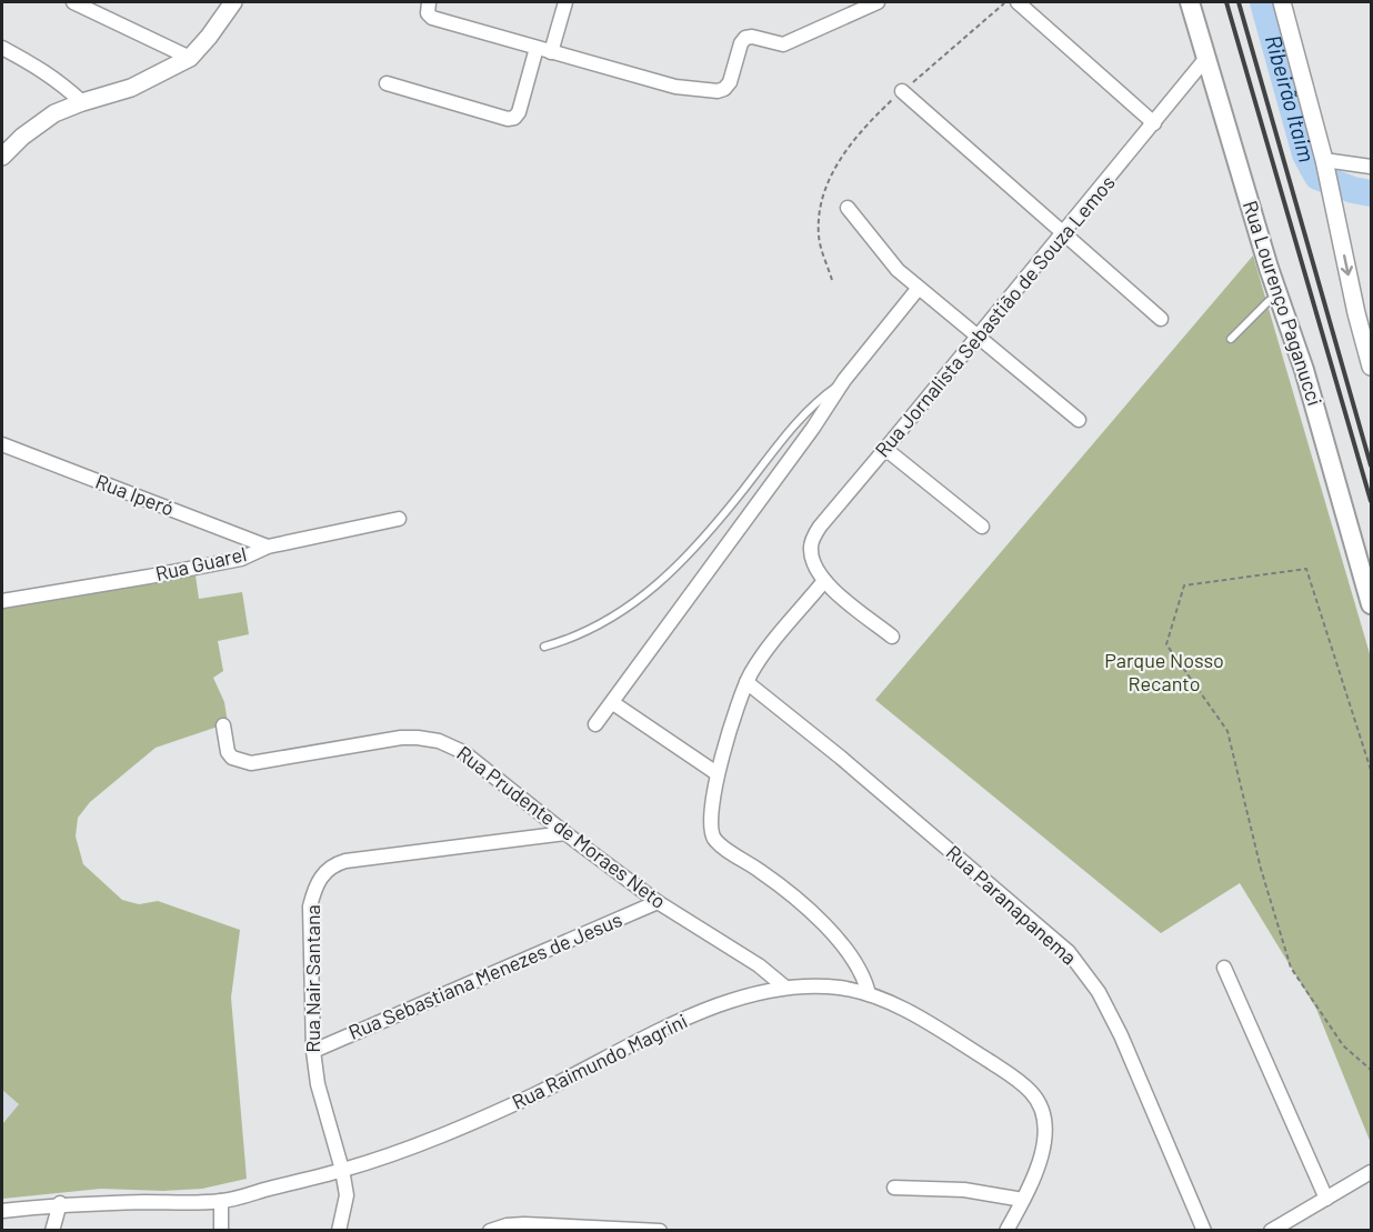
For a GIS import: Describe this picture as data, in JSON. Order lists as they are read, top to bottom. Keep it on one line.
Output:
{"streets":{"main road":["Rua Lourenço Paganucci"],"street":["Rua Jornalista Sebastião de Souza Lemos","Rua Iperó","Rua Guarel","Rua Prudente de Moraes Neto","Rua Paranapanema","Rua Sebastiana Menezes de Jesus","Rua Nair Santana","Rua Raimundo Magrini"]},"crossings":[["Rua Lourenço Paganucci","Rua Jornalista Sebastião de Souza Lemos"],["Rua Iperó","Rua Guarel"],["Rua Prudente de Moraes Neto","Rua Sebastiana Menezes de Jesus"],["Rua Prudente de Moraes Neto","Rua Nair Santana"],["Rua Prudente de Moraes Neto","Rua Raimundo Magrini"],["Rua Sebastiana Menezes de Jesus","Rua Nair Santana"],["Rua Nair Santana","Rua Raimundo Magrini"]],"water":["Ribeirão Itaim"],"parks":["Parque Nosso Recanto"]}
